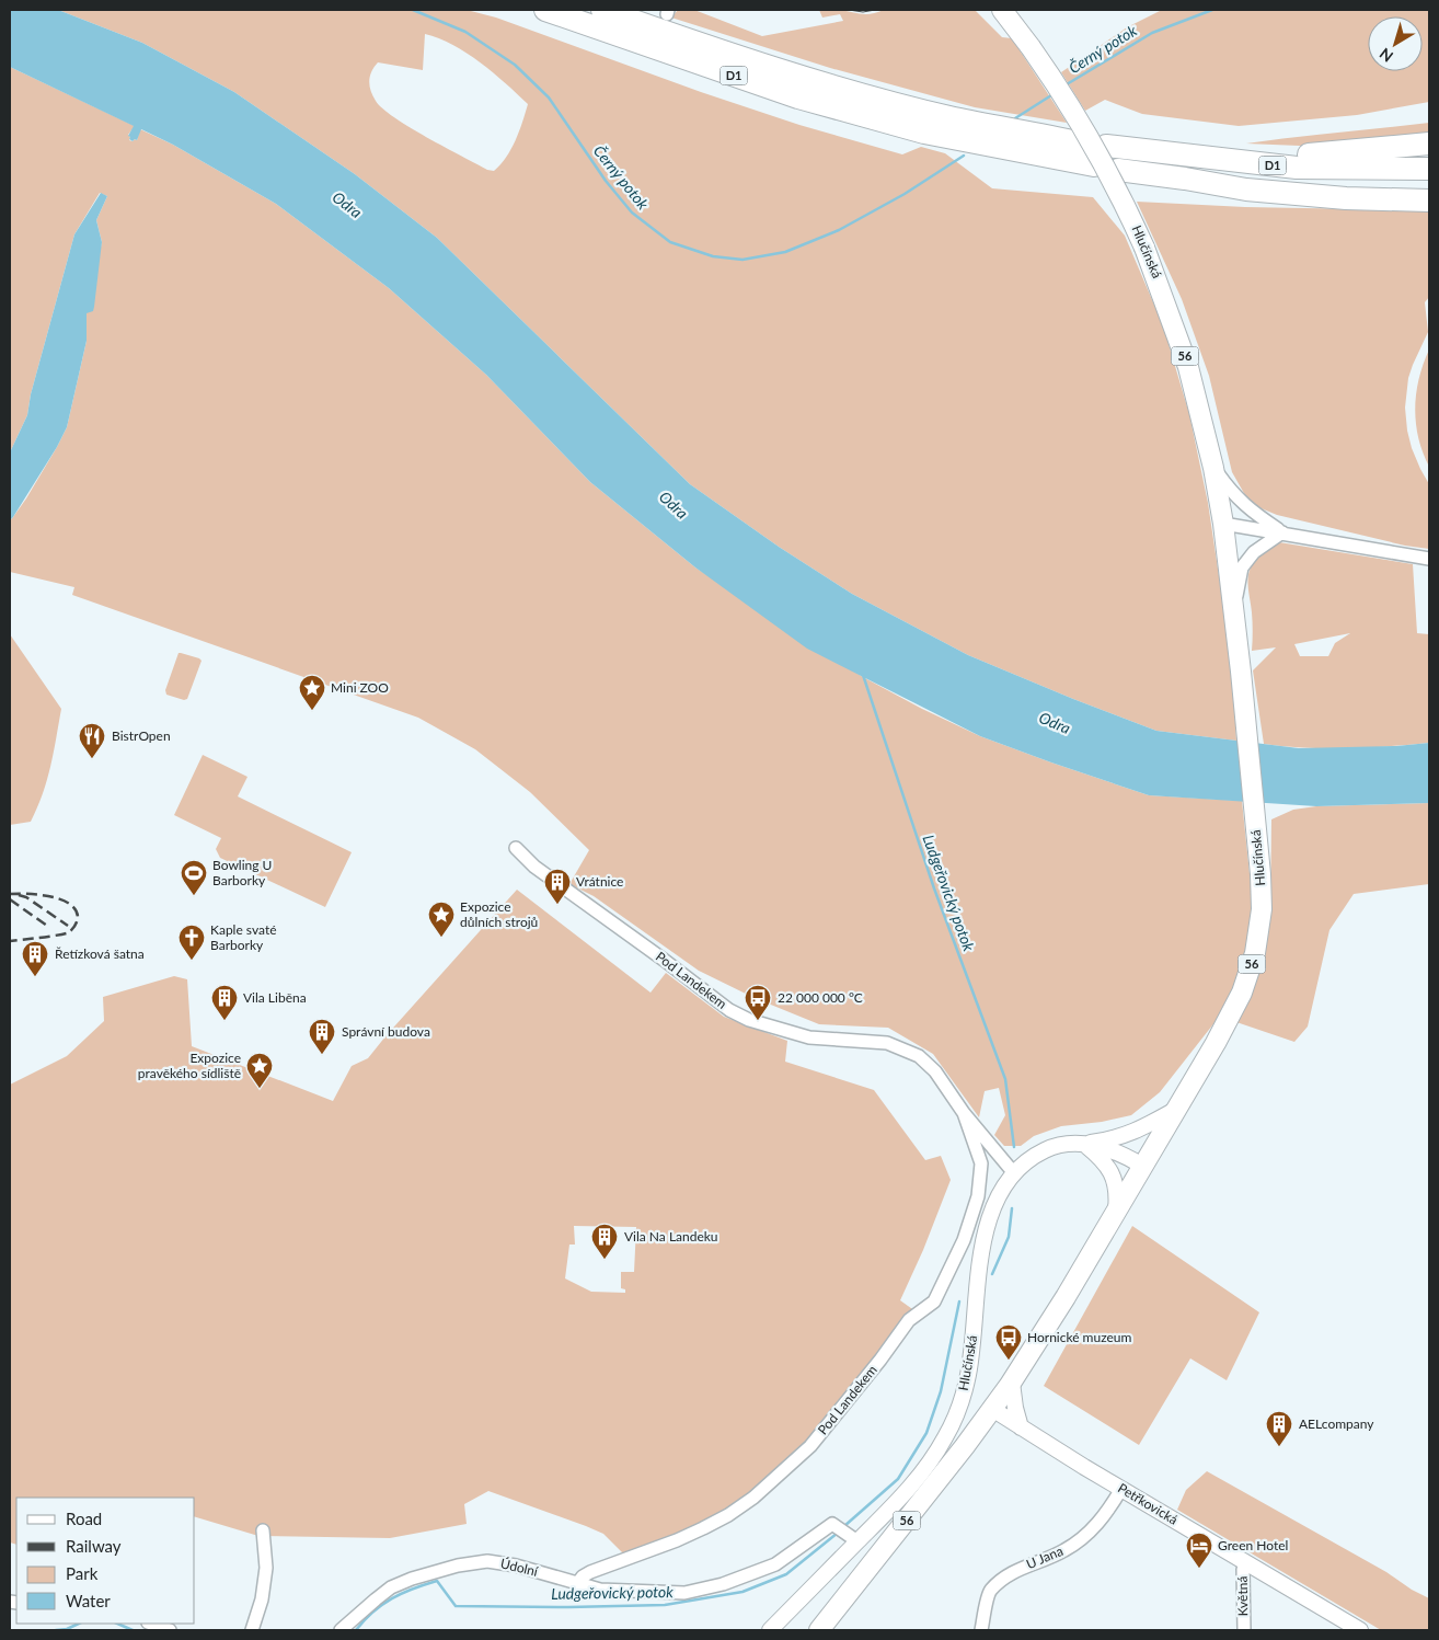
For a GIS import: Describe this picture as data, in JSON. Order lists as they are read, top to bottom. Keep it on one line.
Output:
{"streets":{"highway":["D1"],"main road":["Hlučínská","56"],"street":["Pod Landekem","Petřkovická","U Jana","Údolní","Květná"]},"crossings":[["Hlučínská","56"],["Hlučínská","Pod Landekem"],["Hlučínská","Údolní"],["56","Petřkovická"],["Pod Landekem","Údolní"],["Petřkovická","U Jana"],["Petřkovická","Květná"]],"water":["Černý potok","Odra","Ludgeřovický potok"],"places":{"place":["Mini ZOO","Expozice důlních strojů","Expozice pravěkého sídliště"],"restaurant":["BistrOpen"],"sports":["Bowling U Barborky"],"building":["Vrátnice","Řetízková šatna","Vila Liběna","Správní budova","Vila Na Landeku","AELcompany"],"church":["Kaple svaté Barborky"],"bus stop":["22 000 000 °C","Hornické muzeum"],"hotel":["Green Hotel"]},"legend":["Road","Railway","Park","Water"],"north":"bottom left"}
